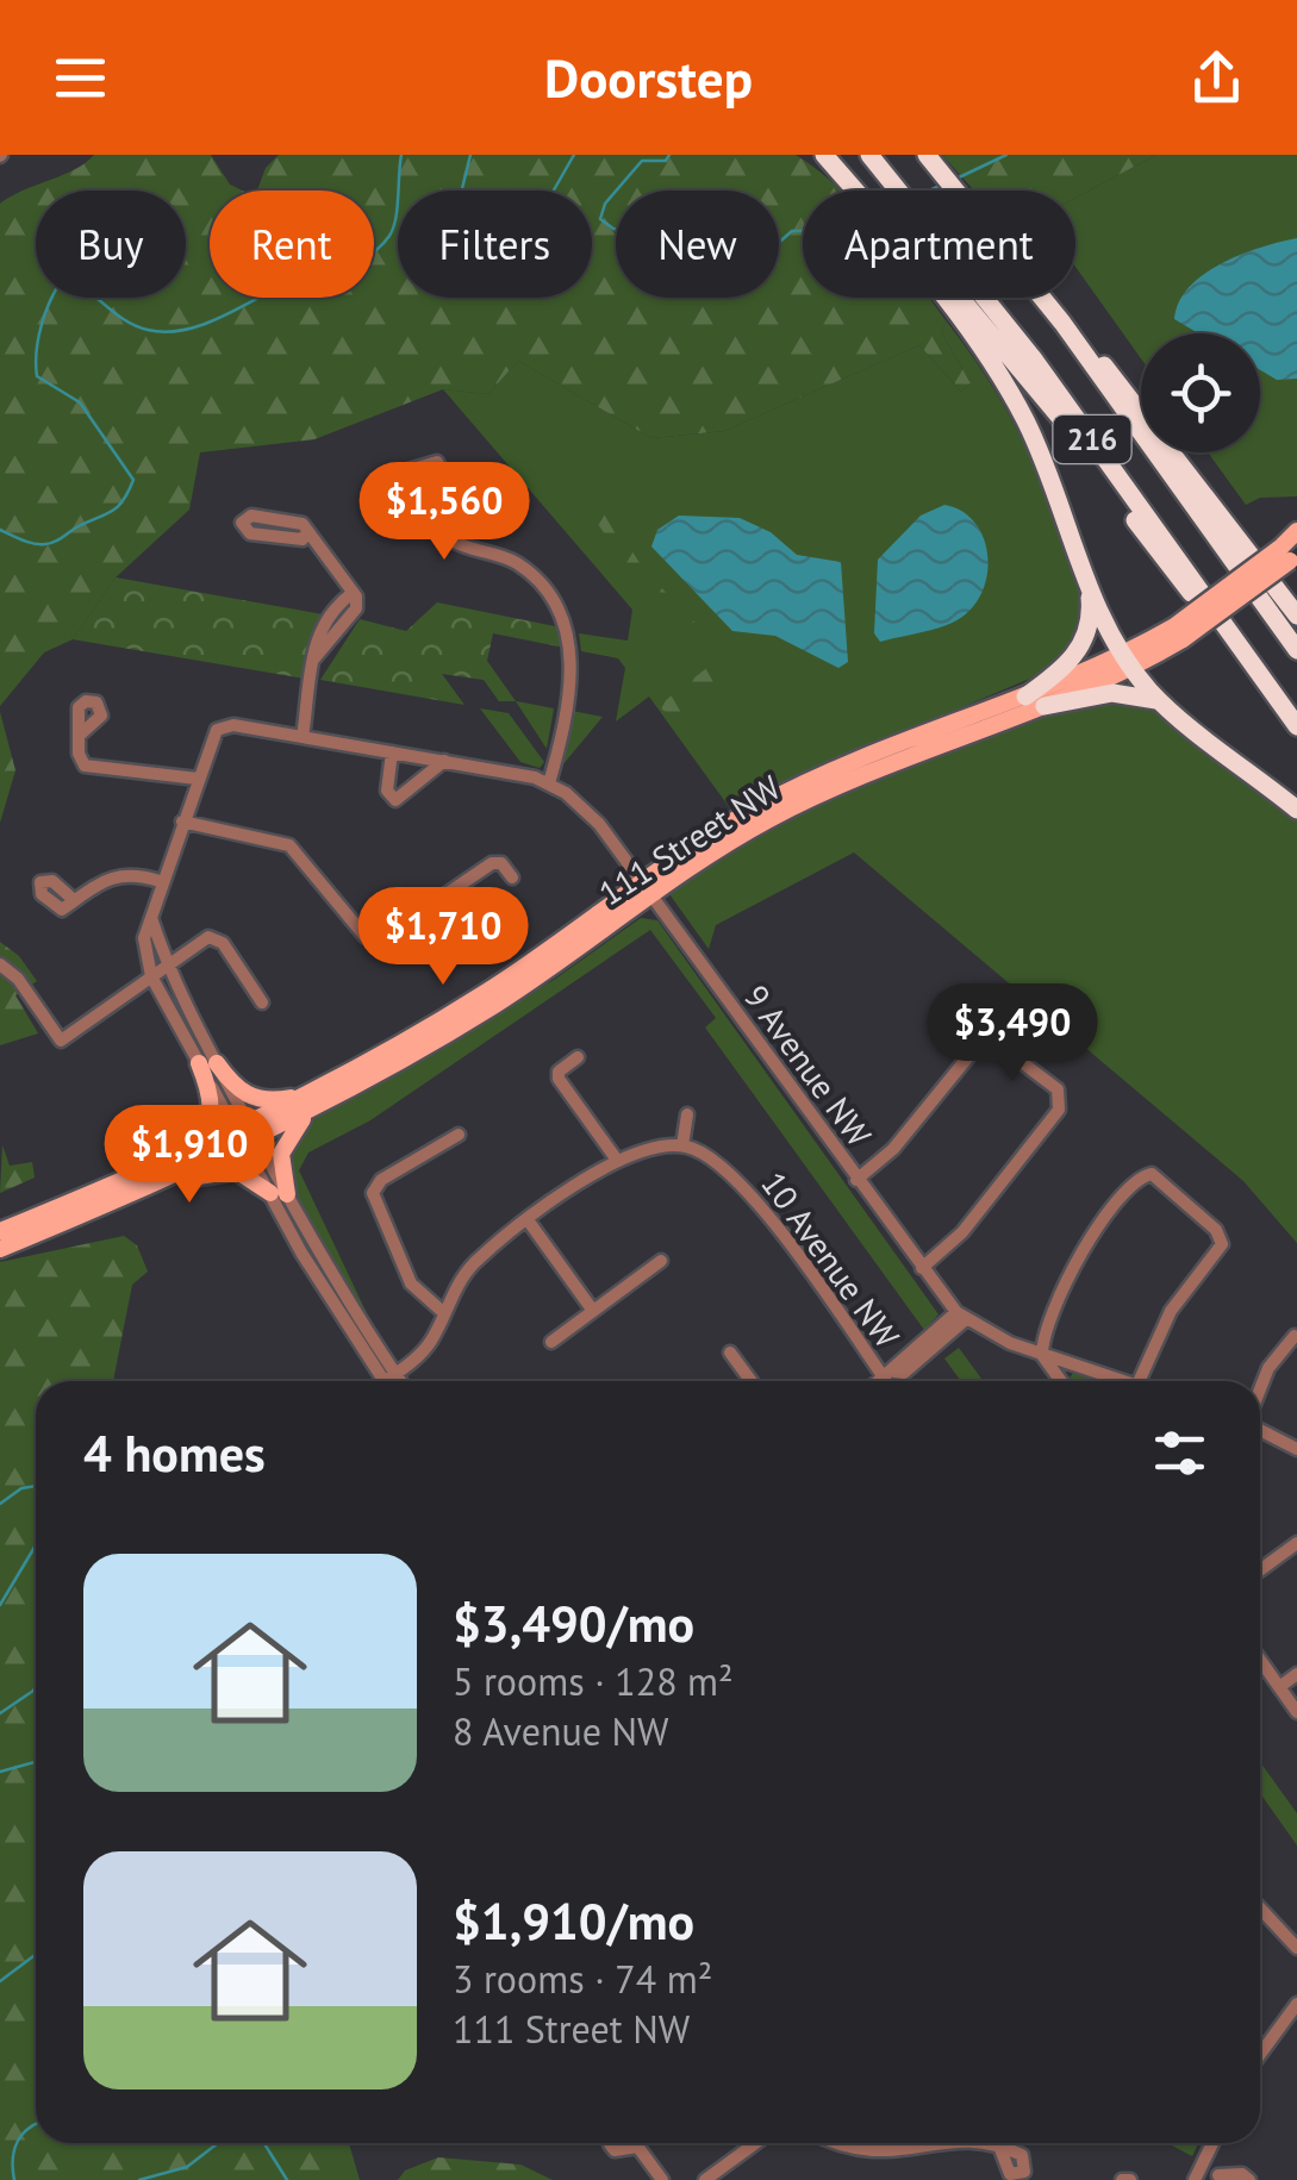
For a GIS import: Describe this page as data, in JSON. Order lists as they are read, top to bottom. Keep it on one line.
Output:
{"streets":{"highway":["216"],"main road":["111 Street NW"],"street":["9 Avenue NW","10 Avenue NW"]},"crossings":[["111 Street NW","9 Avenue NW"]],"page":{"header":"Doorstep","chip":["Buy","Rent","Filters","New","Apartment"],"price":["$1,560","$1,710","$3,490","$1,910"],"heading":"4 homes","list":[{"name":"$3,490/mo","note":"5 rooms · 128 m² · 8 Avenue NW"},{"name":"$1,910/mo","note":"3 rooms · 74 m² · 111 Street NW"}]}}
